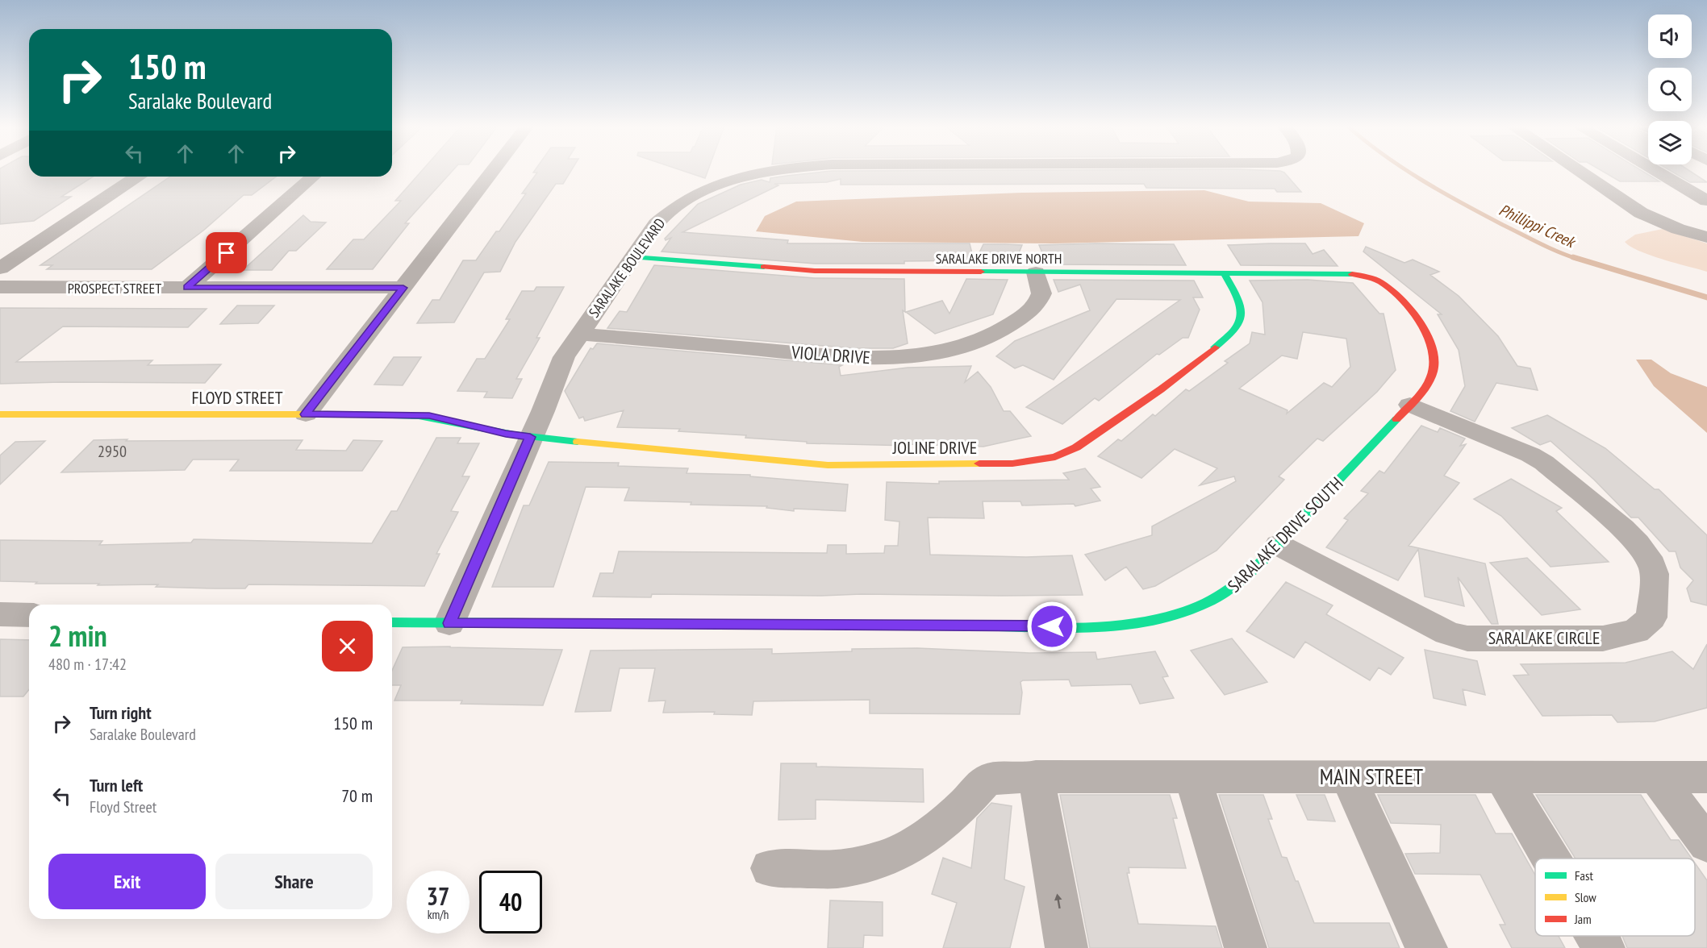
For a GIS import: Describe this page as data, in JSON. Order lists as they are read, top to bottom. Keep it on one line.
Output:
{"streets":{"street":["SARALAKE DRIVE NORTH","SARALAKE BOULEVARD","PROSPECT STREET","VIOLA DRIVE","FLOYD STREET","JOLINE DRIVE","SARALAKE DRIVE SOUTH","SARALAKE CIRCLE","MAIN STREET"]},"crossings":[["SARALAKE DRIVE NORTH","SARALAKE BOULEVARD"],["SARALAKE DRIVE NORTH","VIOLA DRIVE"],["SARALAKE DRIVE NORTH","JOLINE DRIVE"],["SARALAKE DRIVE NORTH","SARALAKE DRIVE SOUTH"],["SARALAKE BOULEVARD","VIOLA DRIVE"],["SARALAKE BOULEVARD","FLOYD STREET"],["SARALAKE BOULEVARD","JOLINE DRIVE"],["SARALAKE BOULEVARD","SARALAKE DRIVE SOUTH"],["FLOYD STREET","JOLINE DRIVE"],["SARALAKE DRIVE SOUTH","SARALAKE CIRCLE"]],"water":["Phillippi Creek"],"house_numbers":["2950"],"legend":["Fast","Slow","Jam"],"page":{"turn":["150 m","Saralake Boulevard"],"heading":["2 min","480 m · 17:42"],"list":[{"name":"Turn right","note":"Saralake Boulevard","value":"150 m"},{"name":"Turn left","note":"Floyd Street","value":"70 m"}],"buttons":["Exit","Share"],"speed":"37 km/h","limit":"40"}}
